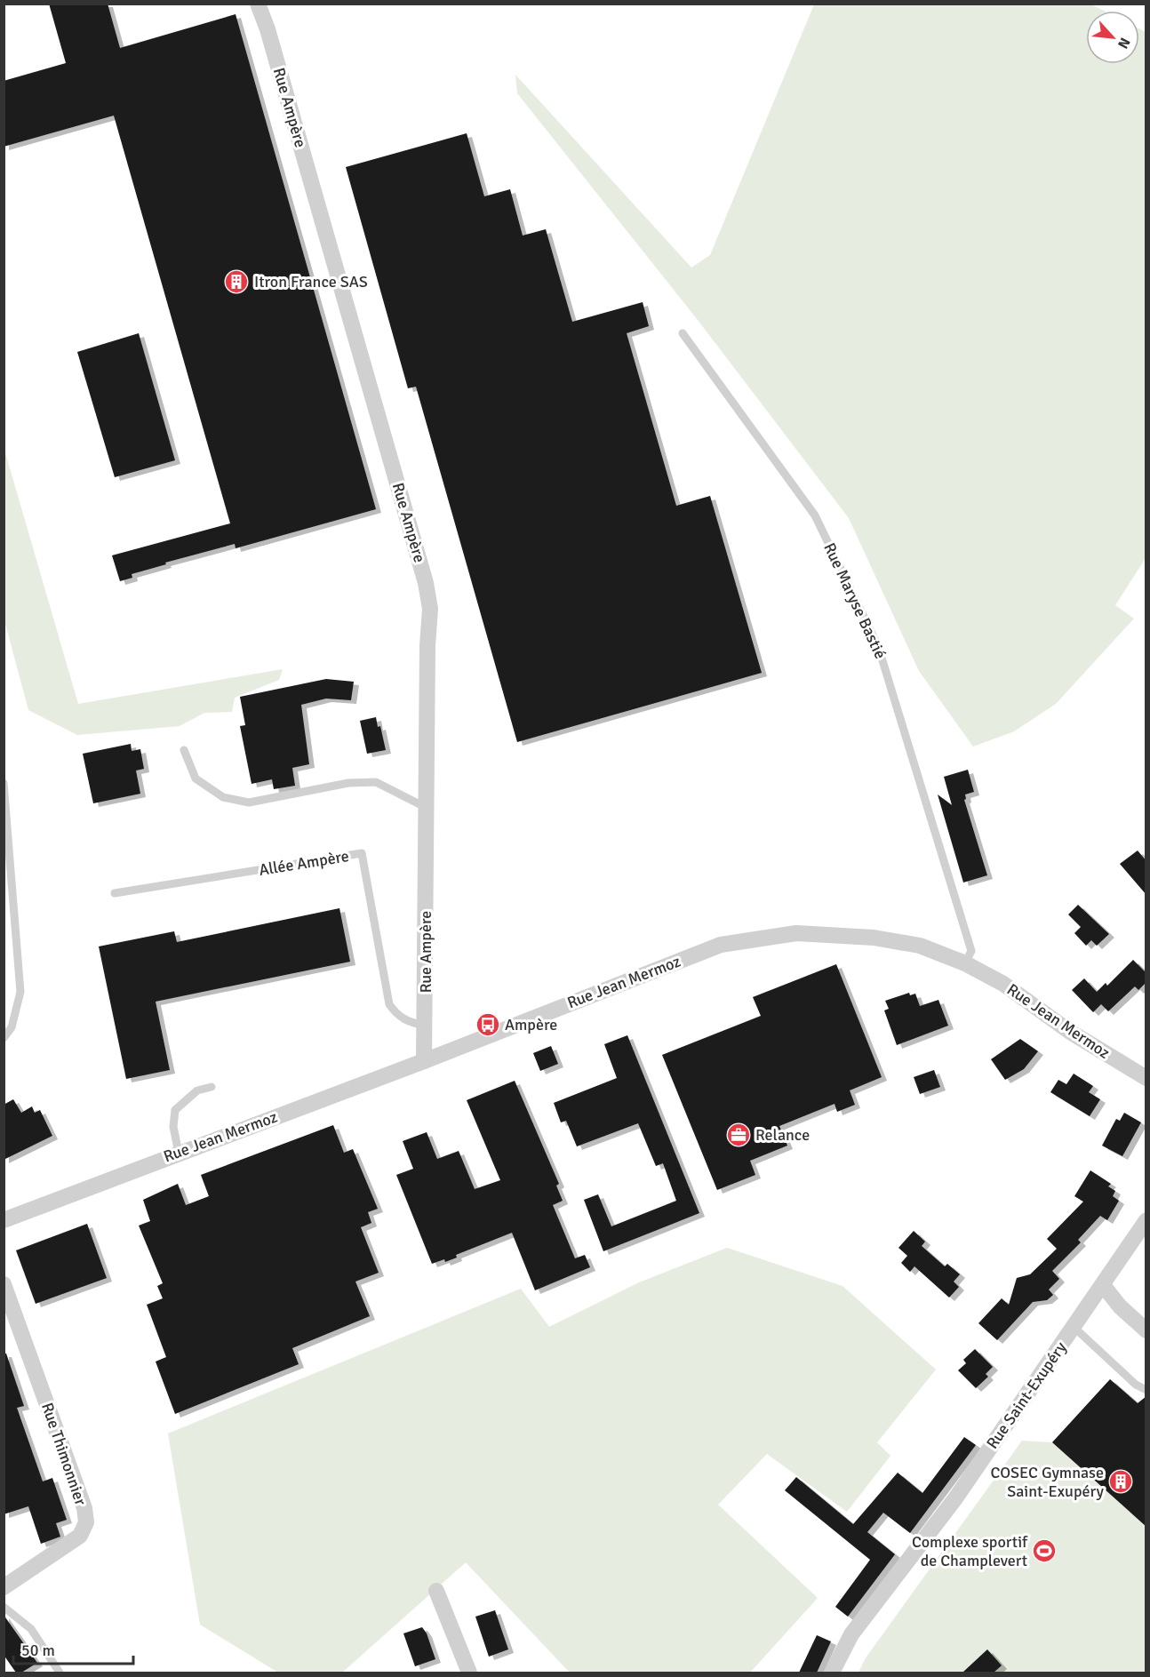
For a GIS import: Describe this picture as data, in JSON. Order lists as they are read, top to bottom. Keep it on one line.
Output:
{"streets":{"street":["Rue Ampère","Rue Jean Mermoz","Rue Saint-Exupéry","Rue Thimonnier"],"lane":["Rue Maryse Bastié","Allée Ampère"]},"crossings":[["Rue Ampère","Allée Ampère"],["Rue Ampère","Rue Jean Mermoz"],["Rue Maryse Bastié","Rue Jean Mermoz"]],"places":{"building":["Itron France SAS","COSEC Gymnase Saint-Exupéry"],"bus stop":["Ampère"],"office":["Relance"],"sports":["Complexe sportif de Champlevert"]},"scale_bar":"50 m","north":"bottom right"}
